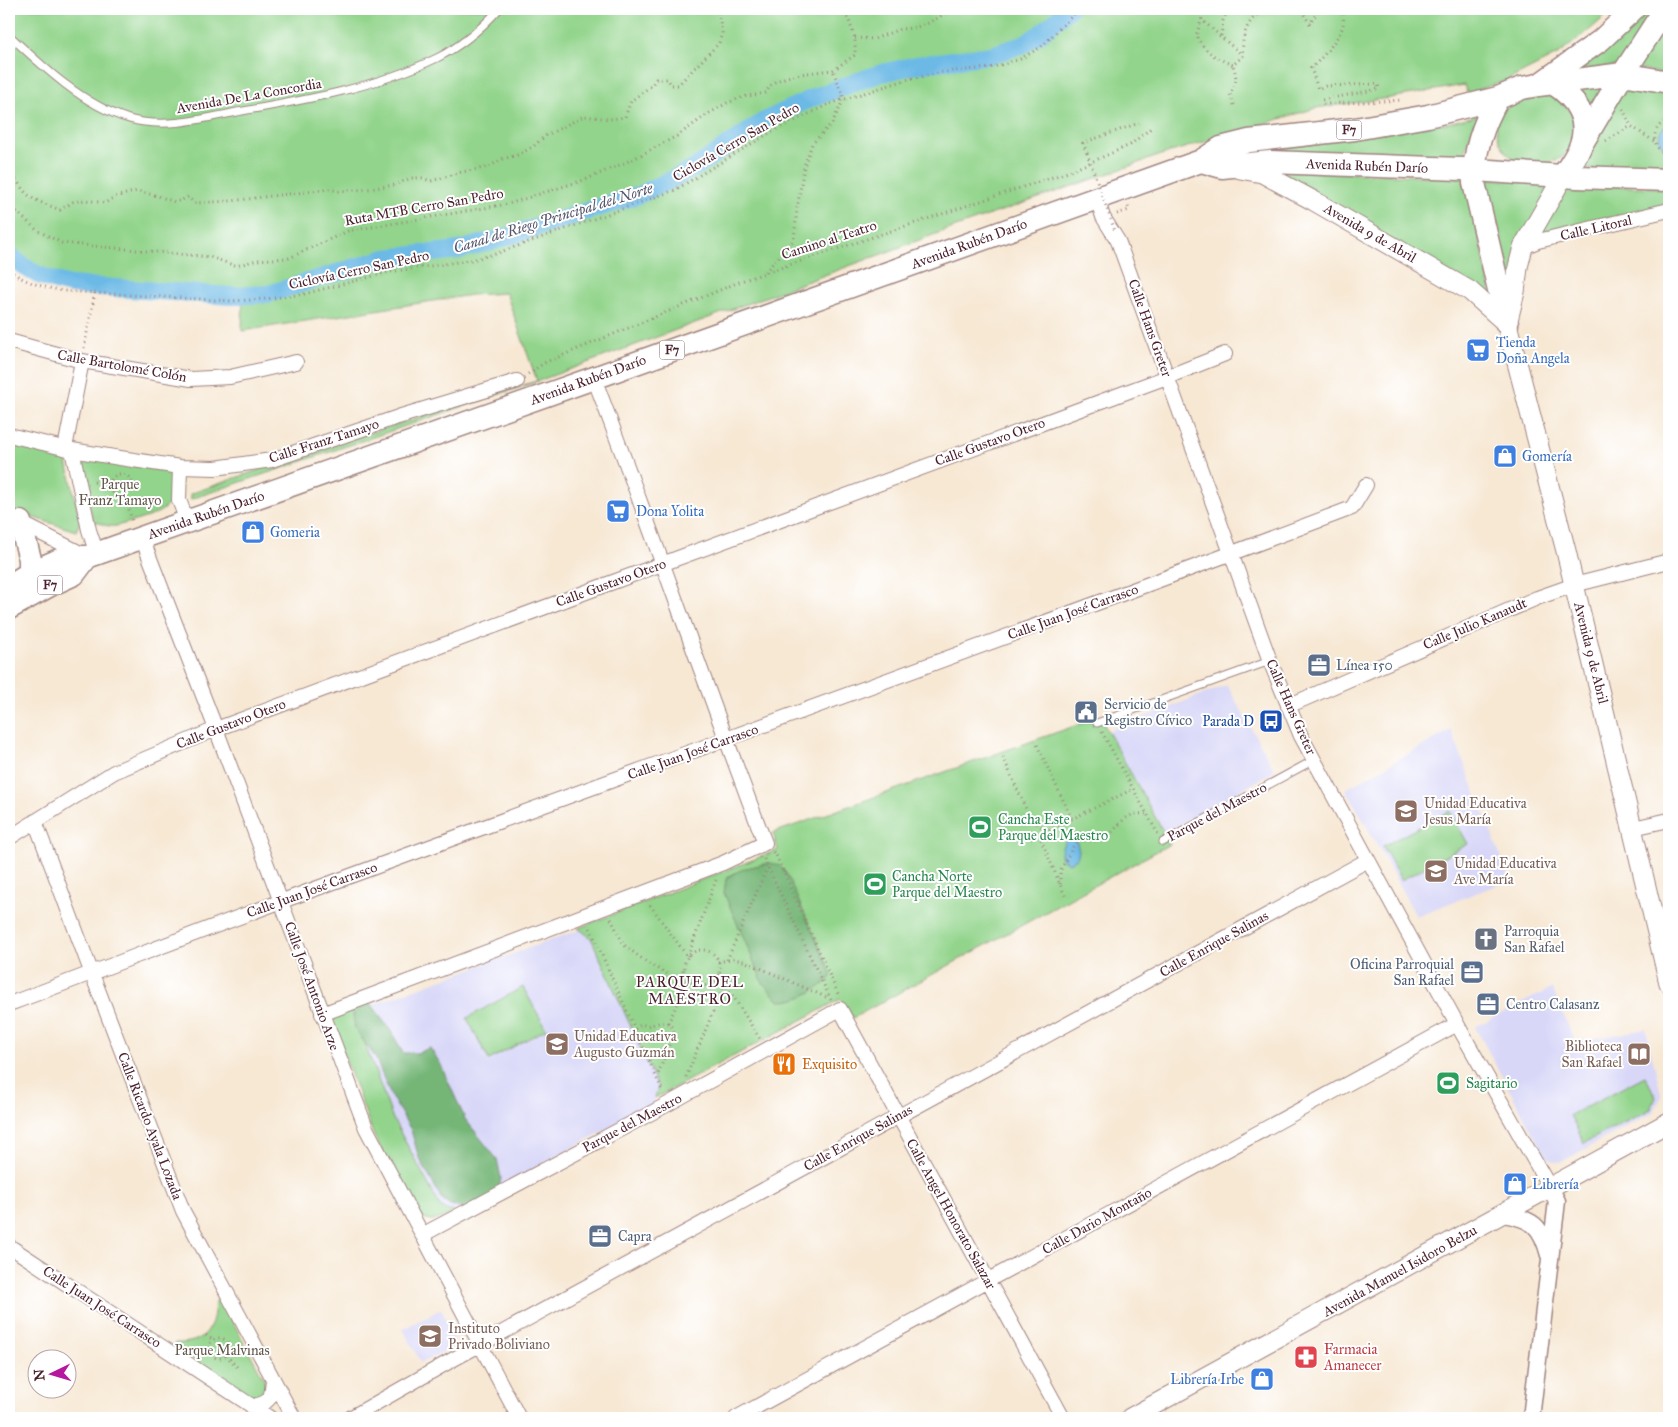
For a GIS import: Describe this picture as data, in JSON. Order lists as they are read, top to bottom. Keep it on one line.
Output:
{"streets":{"highway":["F7","Avenida Rubén Darío"],"main road":["Avenida 9 de Abril","Avenida Manuel Isidoro Belzu"],"street":["Calle Litoral","Calle Hans Greter","Calle Bartolomé Colón","Calle Franz Tamayo","Calle Gustavo Otero","Calle Juan José Carrasco","Calle Julio Kanaudt","Parque del Maestro","Calle Enrique Salinas","Calle José Antonio Arze","Calle Ricardo Ayala Lozada","Calle Angel Honorato Salazar","Calle Dario Montaño"],"lane":["Avenida De La Concordia"],"path":["Ciclovía Cerro San Pedro","Ruta MTB Cerro San Pedro","Camino al Teatro"]},"crossings":[["F7","Avenida Rubén Darío"],["F7","Avenida 9 de Abril"],["Avenida Rubén Darío","Avenida 9 de Abril"],["Avenida Rubén Darío","Calle Hans Greter"],["Avenida Rubén Darío","Calle José Antonio Arze"],["Calle Litoral","Avenida 9 de Abril"],["Avenida 9 de Abril","Calle Julio Kanaudt"],["Camino al Teatro","Calle Franz Tamayo"],["Calle Hans Greter","Calle Gustavo Otero"],["Calle Hans Greter","Calle Juan José Carrasco"],["Calle Hans Greter","Calle Julio Kanaudt"],["Calle Hans Greter","Parque del Maestro"],["Calle Hans Greter","Calle Enrique Salinas"],["Calle Hans Greter","Calle Dario Montaño"],["Calle Hans Greter","Avenida Manuel Isidoro Belzu"],["Calle Gustavo Otero","Calle José Antonio Arze"],["Calle Gustavo Otero","Calle Ricardo Ayala Lozada"],["Calle Juan José Carrasco","Calle José Antonio Arze"],["Calle Juan José Carrasco","Calle Ricardo Ayala Lozada"],["Parque del Maestro","Calle José Antonio Arze"],["Parque del Maestro","Calle Angel Honorato Salazar"],["Calle Enrique Salinas","Calle José Antonio Arze"],["Calle Enrique Salinas","Calle Angel Honorato Salazar"],["Calle Angel Honorato Salazar","Calle Dario Montaño"]],"districts":["PARQUE DEL MAESTRO"],"water":["Canal de Riego Principal del Norte"],"parks":["Parque Franz Tamayo","Parque Malvinas"],"places":{"supermarket":["Tienda Doña Angela","Dona Yolita"],"shop":["Gomería","Gomeria","Librería","Librería Irbe"],"office":["Línea 150","Oficina Parroquial San Rafael","Centro Calasanz","Capra"],"public building":["Servicio de Registro Cívico"],"bus stop":["Parada D"],"school or university":["Unidad Educativa Jesus María","Unidad Educativa Ave María","Unidad Educativa Augusto Guzmán","Instituto Privado Boliviano"],"sports":["Cancha Este Parque del Maestro","Cancha Norte Parque del Maestro","Sagitario"],"church":["Parroquia San Rafael"],"library":["Biblioteca San Rafael"],"restaurant":["Exquisito"],"pharmacy":["Farmacia Amanecer"]},"north":"left"}
